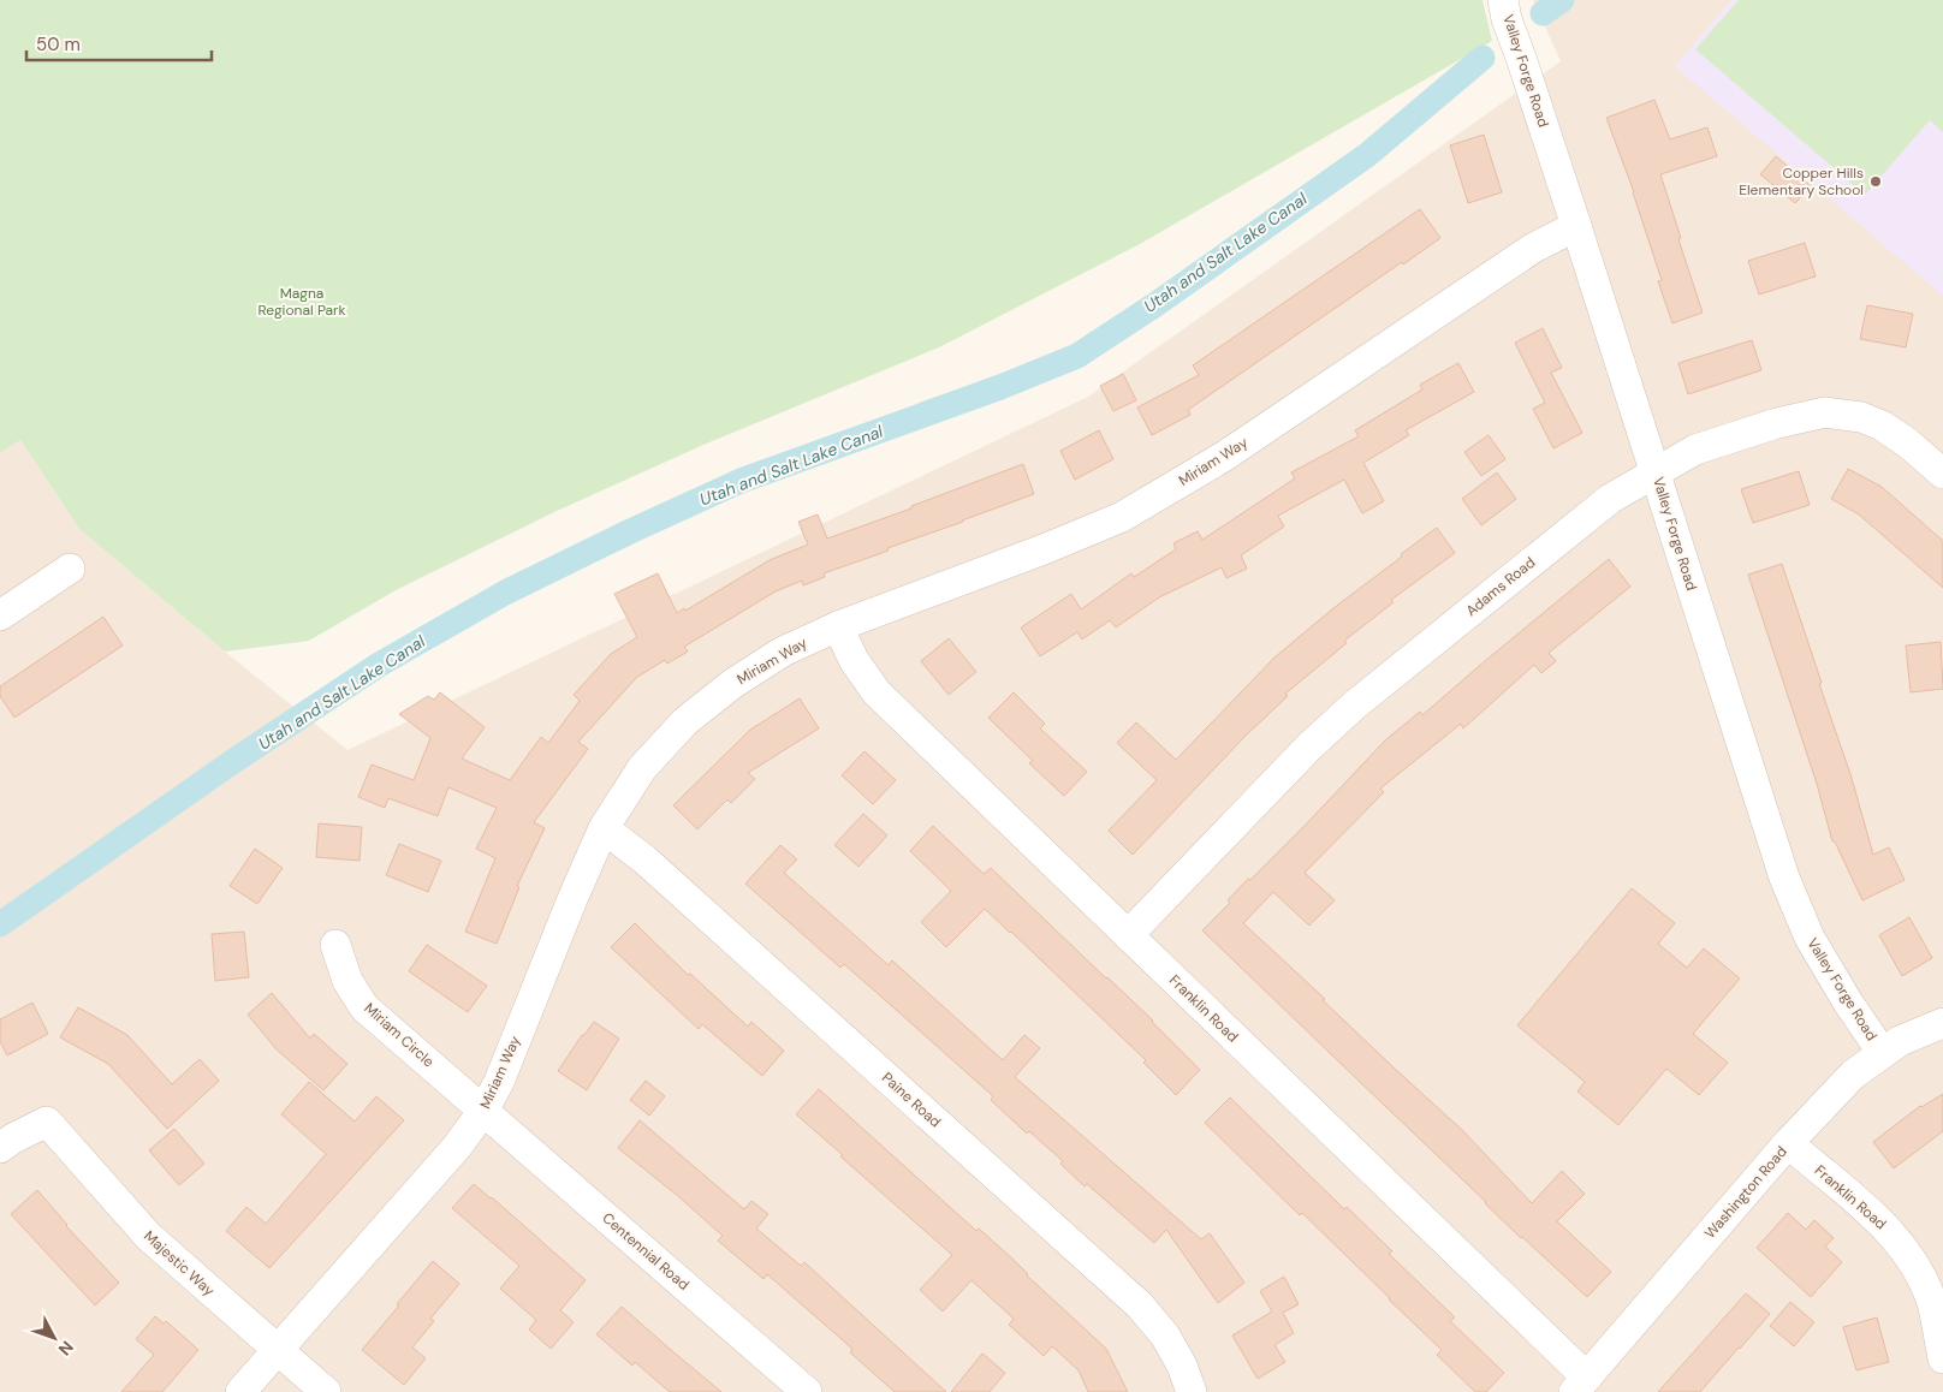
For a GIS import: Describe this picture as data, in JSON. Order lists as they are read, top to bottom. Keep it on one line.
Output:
{"streets":{"street":["Valley Forge Road","Miriam Way","Adams Road","Franklin Road","Miriam Circle","Paine Road","Washington Road","Centennial Road","Majestic Way"]},"crossings":[["Valley Forge Road","Miriam Way"],["Valley Forge Road","Adams Road"],["Valley Forge Road","Washington Road"],["Miriam Way","Franklin Road"],["Miriam Way","Miriam Circle"],["Miriam Way","Paine Road"],["Miriam Way","Centennial Road"],["Miriam Way","Majestic Way"],["Adams Road","Franklin Road"],["Franklin Road","Washington Road"],["Miriam Circle","Centennial Road"]],"water":["Utah and Salt Lake Canal"],"parks":["Magna Regional Park"],"places":["Copper Hills Elementary School"],"scale_bar":"50 m","north":"bottom right"}
